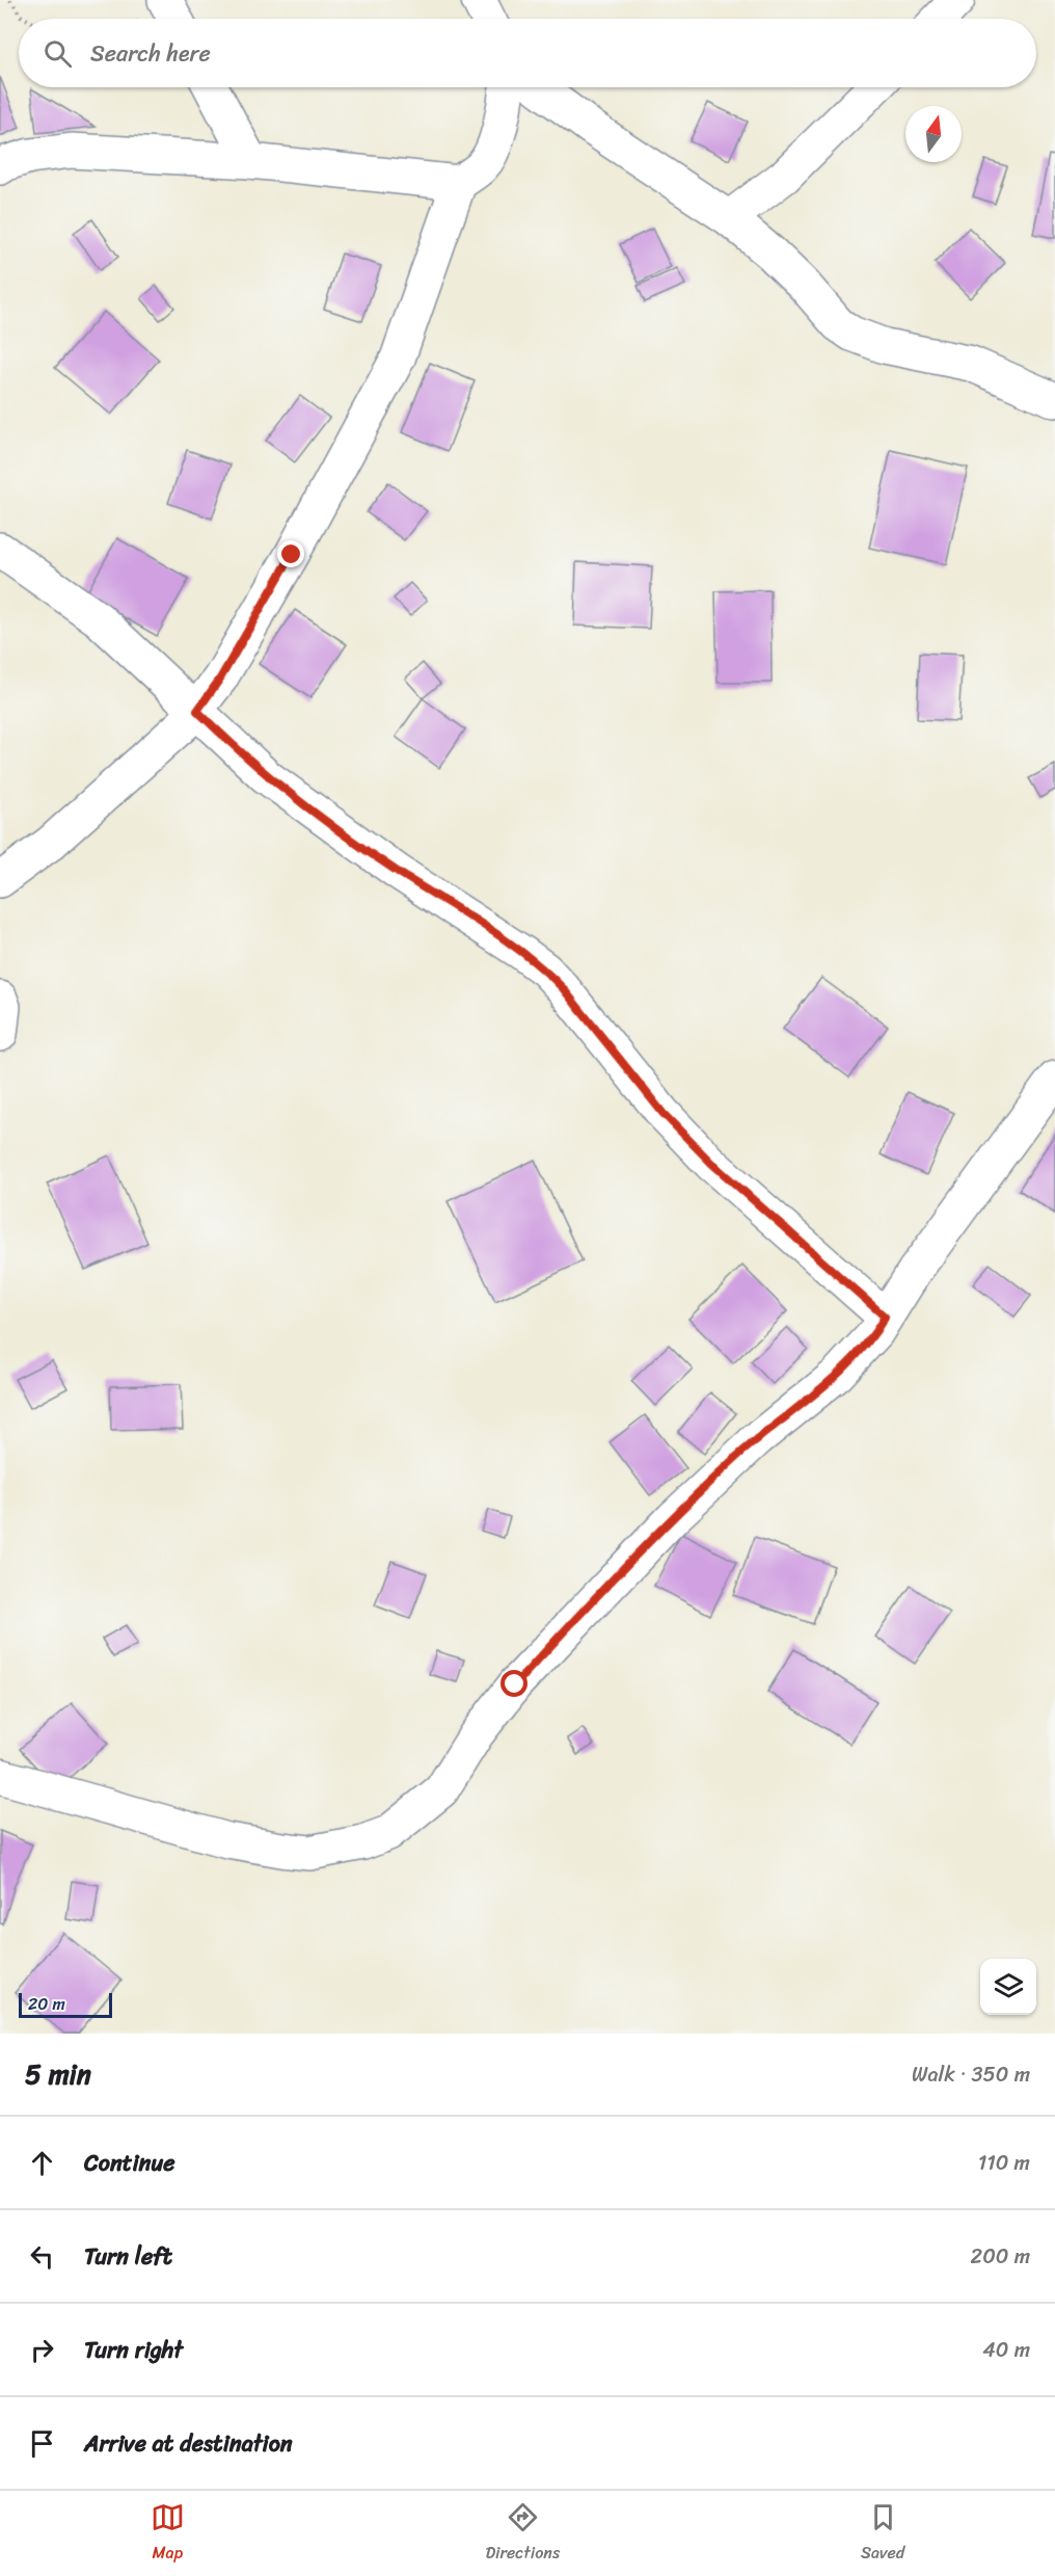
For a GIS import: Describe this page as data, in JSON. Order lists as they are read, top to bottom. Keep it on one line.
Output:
{"scale_bar":"20 m","north":"top","page":{"search":"Search here","scale":"20 m","heading":["5 min","Walk · 350 m"],"list":[["Continue","110 m"],["Turn left","200 m"],["Turn right","40 m"],"Arrive at destination"],"nav":["Map","Directions","Saved"]}}
